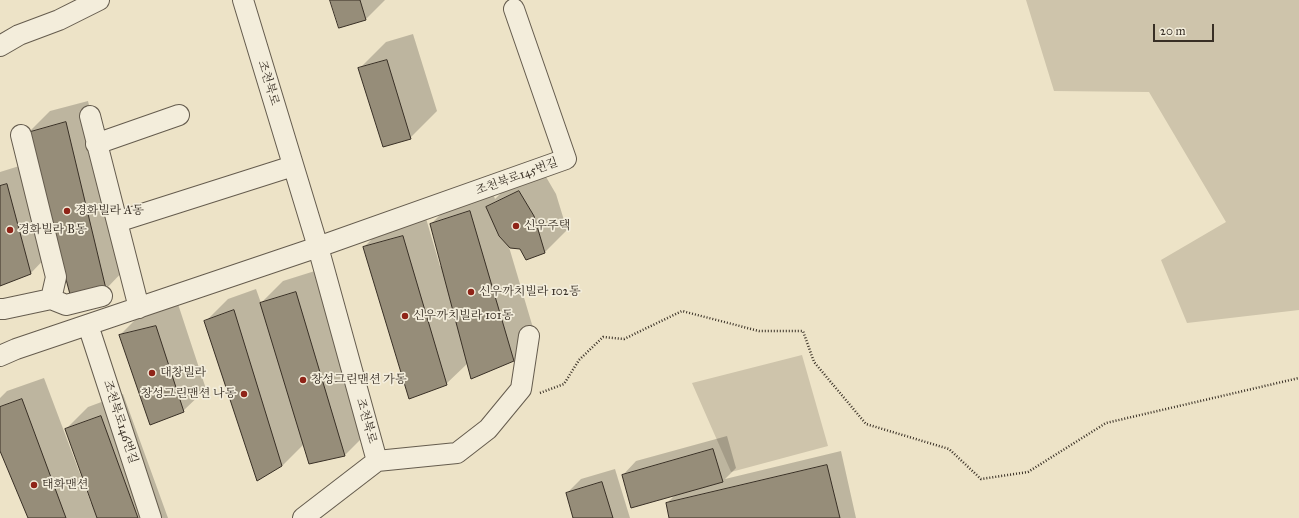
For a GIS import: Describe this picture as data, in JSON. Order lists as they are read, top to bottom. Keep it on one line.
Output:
{"streets":{"street":["조천북로","조천북로145번길","조천북로146번길"]},"crossings":[["조천북로","조천북로145번길"]],"places":["경화빌라 A동","신우주택","경화빌라 B동","신우까치빌라 102동","신우까치빌라 101동","대창빌라","창성그린맨션 가동","창성그린맨션 나동","태화맨션"],"scale_bar":"20 m"}
